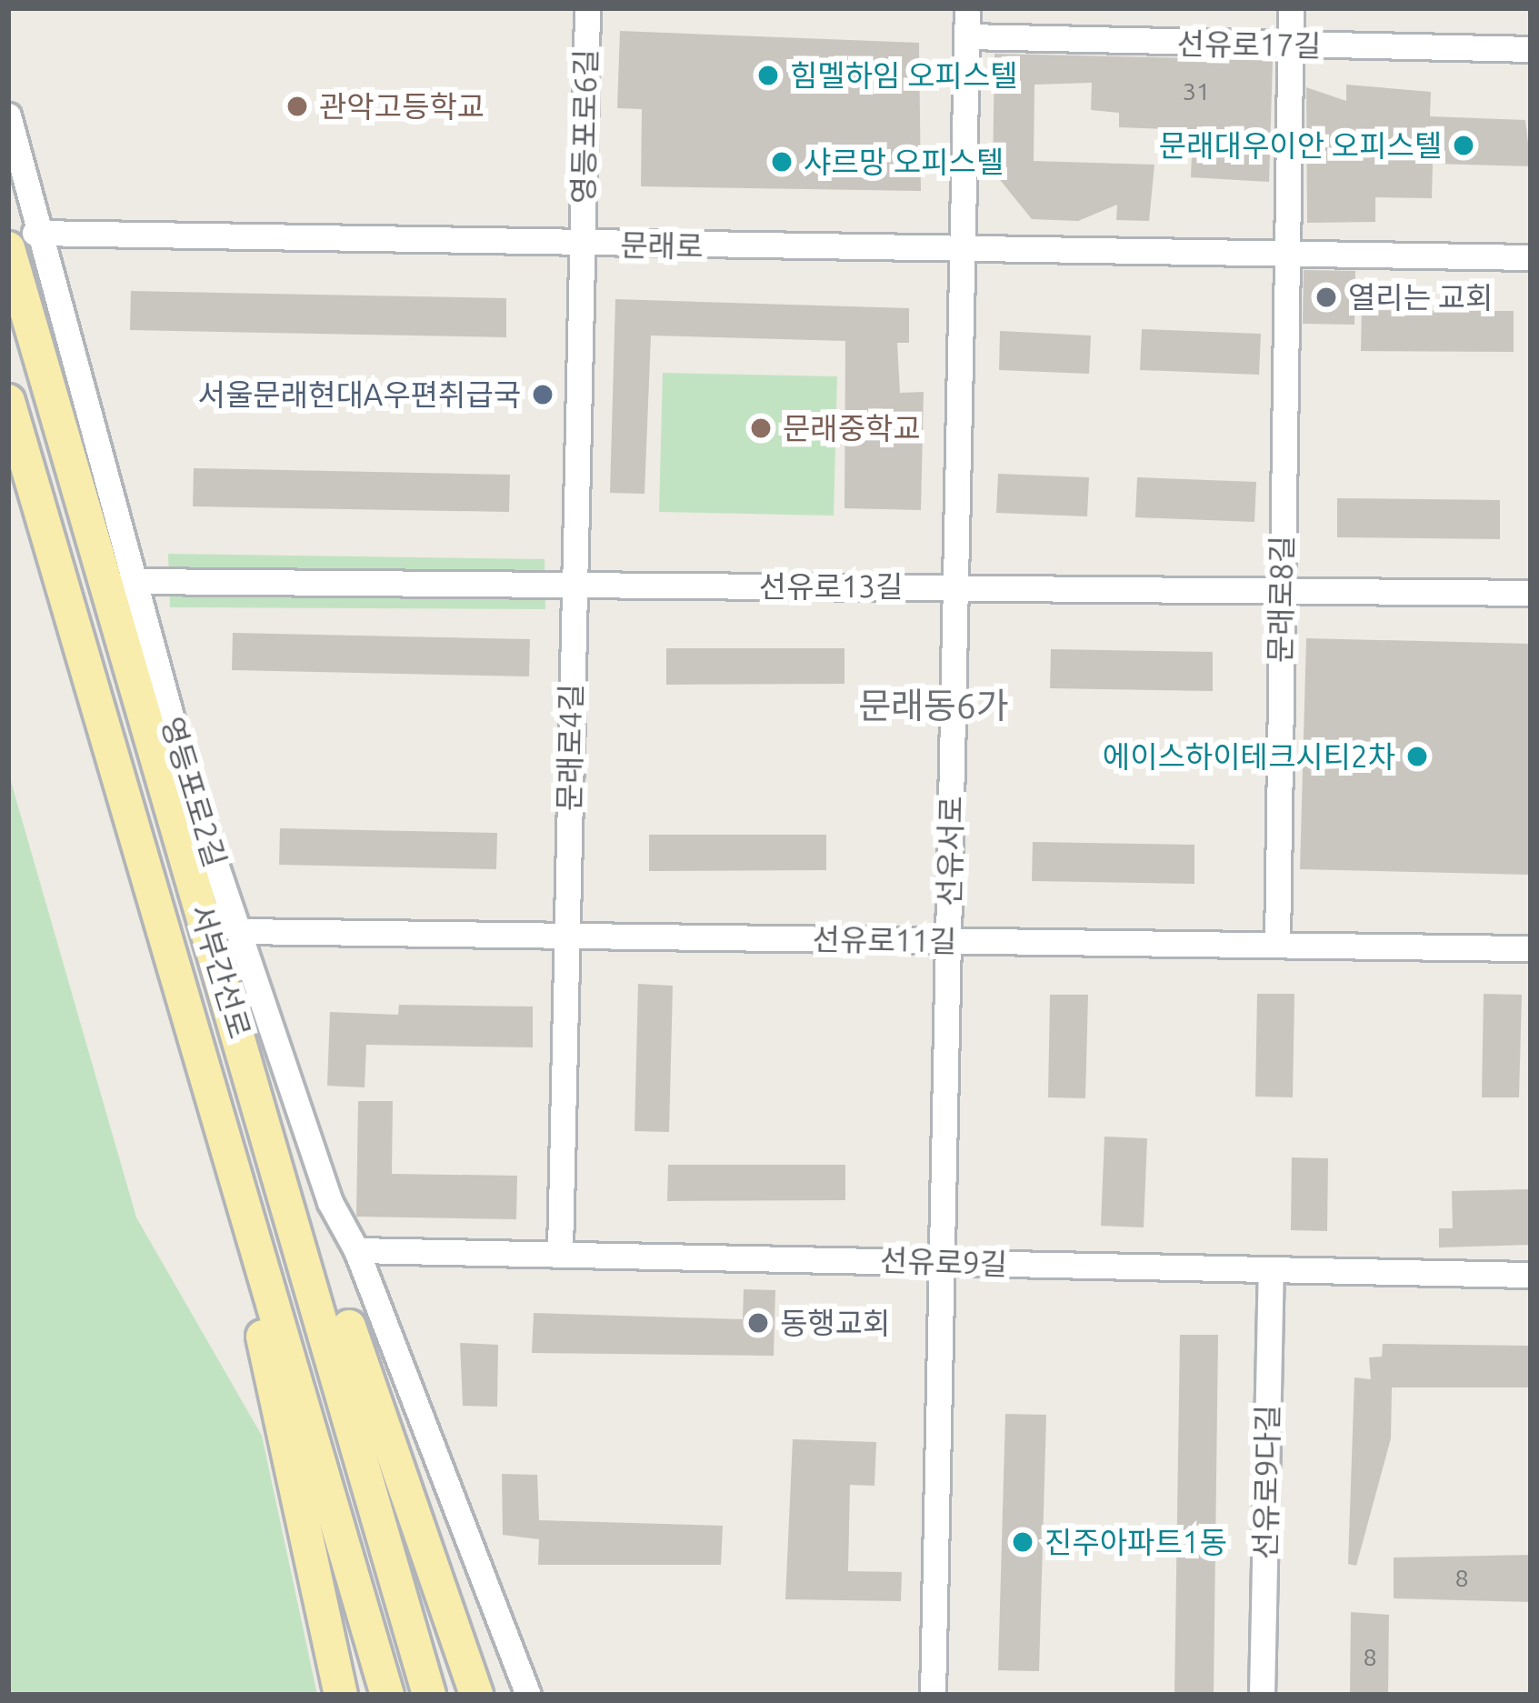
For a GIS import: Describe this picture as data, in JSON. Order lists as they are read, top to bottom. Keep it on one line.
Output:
{"streets":{"main road":["서부간선로"],"street":["선유로17길","영등포로6길","문래로","선유로13길","문래로8길","문래로4길","영등포로2길","선유서로","선유로11길","선유로9길","선유로9다길"]},"crossings":[["선유로17길","선유서로"],["영등포로6길","문래로"],["영등포로6길","문래로4길"],["문래로","문래로8길"],["문래로","문래로4길"],["문래로","영등포로2길"],["문래로","선유서로"],["문래로","서부간선로"],["선유로13길","문래로8길"],["선유로13길","문래로4길"],["선유로13길","영등포로2길"],["선유로13길","선유서로"],["문래로8길","선유로11길"],["문래로4길","선유로11길"],["문래로4길","선유로9길"],["영등포로2길","선유로11길"],["영등포로2길","서부간선로"],["영등포로2길","선유로9길"],["선유서로","선유로11길"],["선유서로","선유로9길"],["선유로9길","선유로9다길"]],"districts":["문래동6가"],"places":["힘멜하임 오피스텔","관악고등학교","문래대우이안 오피스텔","샤르망 오피스텔","열리는 교회","서울문래현대A우편취급국","문래중학교","에이스하이테크시티2차","동행교회","진주아파트1동"],"house_numbers":["31","8","8"]}
